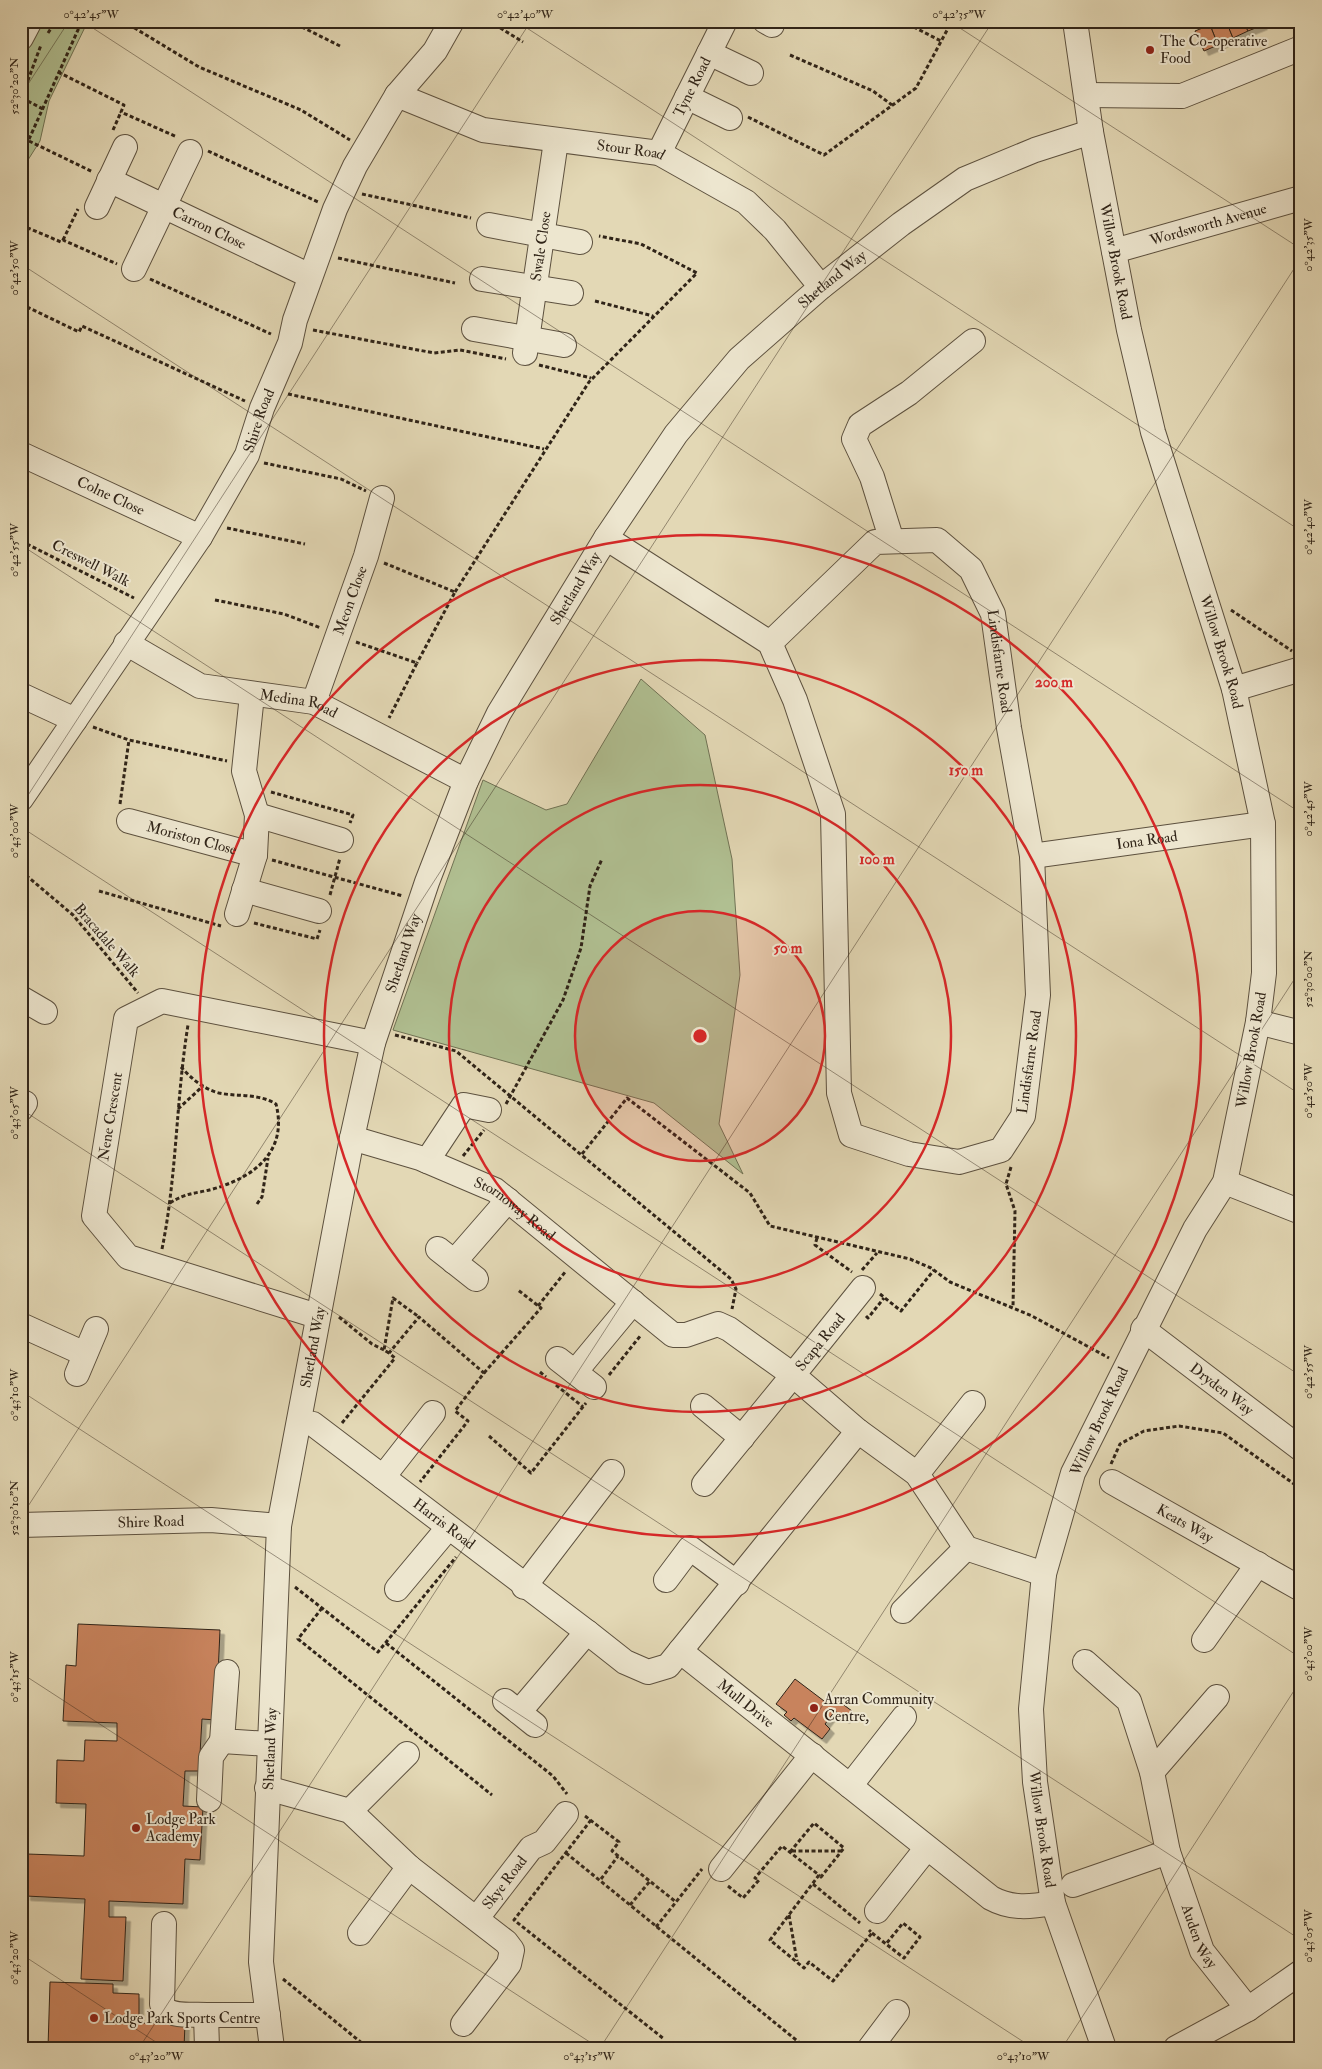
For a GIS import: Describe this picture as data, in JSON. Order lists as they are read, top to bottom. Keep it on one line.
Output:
{"streets":{"street":["Tyne Road","Stour Road","Wordsworth Avenue","Carron Close","Swale Close","Willow Brook Road","Shetland Way","Shire Road","Colne Close","Meon Close","Lindisfarne Road","Medina Road","Moriston Close","Iona Road","Nene Crescent","Stornoway Road","Scapa Road","Dryden Way","Keats Way","Harris Road","Mull Drive","Skye Road","Auden Way"],"path":["Creswell Walk","Bracadale Walk"]},"crossings":[["Tyne Road","Stour Road"],["Stour Road","Swale Close"],["Stour Road","Shetland Way"],["Stour Road","Shire Road"],["Wordsworth Avenue","Willow Brook Road"],["Carron Close","Shire Road"],["Willow Brook Road","Shetland Way"],["Willow Brook Road","Iona Road"],["Willow Brook Road","Dryden Way"],["Willow Brook Road","Mull Drive"],["Shetland Way","Shire Road"],["Shetland Way","Medina Road"],["Shetland Way","Nene Crescent"],["Shetland Way","Stornoway Road"],["Shetland Way","Harris Road"],["Shetland Way","Skye Road"],["Shire Road","Colne Close"],["Shire Road","Creswell Walk"],["Shire Road","Medina Road"],["Meon Close","Medina Road"],["Lindisfarne Road","Iona Road"],["Medina Road","Moriston Close"],["Bracadale Walk","Nene Crescent"],["Scapa Road","Harris Road"],["Harris Road","Mull Drive"]],"places":["The Co-operative Food","Arran Community Centre,","Lodge Park Academy","Lodge Park Sports Centre"],"coordinates":["0°42'45\"W","0°42'40\"W","0°42'35\"W","52°30'20\"N","0°42'50\"W","0°42'55\"W","0°43'00\"W","52°30'00\"N","0°43'05\"W","0°43'10\"W","52°30'10\"N","0°43'15\"W","0°43'20\"W"],"rings":["200 m","150 m","100 m","50 m"]}
